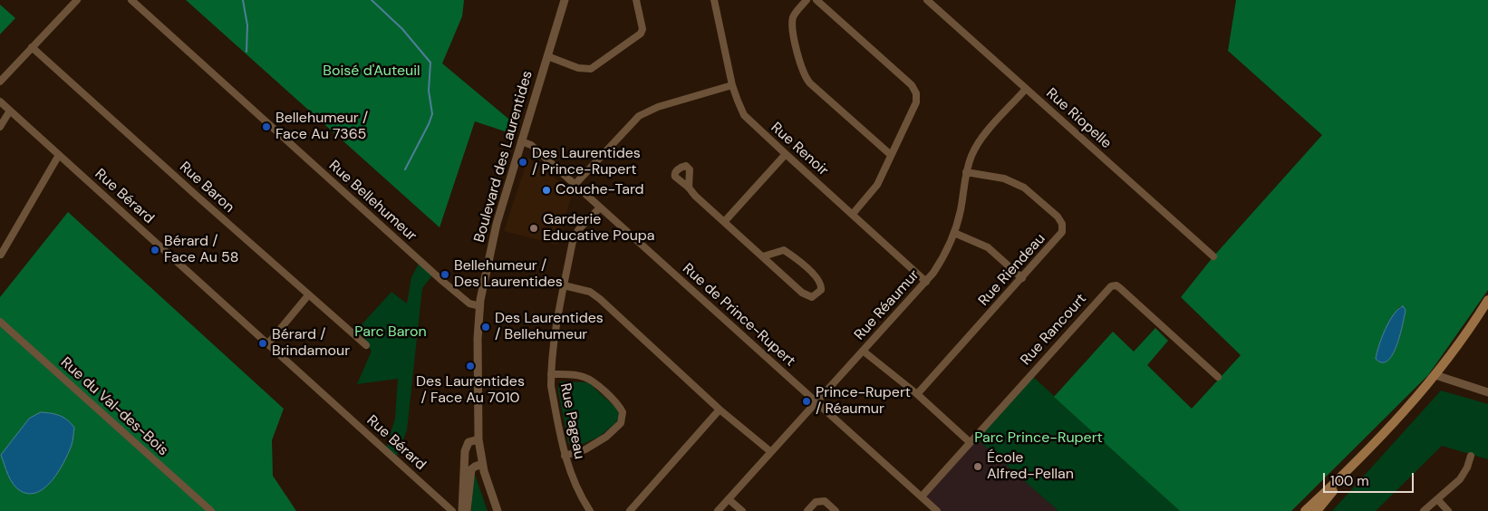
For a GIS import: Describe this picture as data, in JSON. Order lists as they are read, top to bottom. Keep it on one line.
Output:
{"streets":{"street":["Rue Riopelle","Rue Renoir","Boulevard des Laurentides","Rue Baron","Rue Bérard","Rue Bellehumeur","Rue Riendeau","Rue Réaumur","Rue de Prince-Rupert","Rue Rancourt","Rue du Val-des-Bois","Rue Pageau"]},"crossings":[["Rue Riopelle","Rue Réaumur"],["Rue Renoir","Rue Réaumur"],["Boulevard des Laurentides","Rue Bellehumeur"],["Boulevard des Laurentides","Rue de Prince-Rupert"],["Rue Riendeau","Rue Réaumur"],["Rue Réaumur","Rue de Prince-Rupert"],["Rue de Prince-Rupert","Rue Rancourt"],["Rue de Prince-Rupert","Rue Pageau"]],"parks":["Boisé d'Auteuil","Parc Baron","Parc Prince-Rupert"],"places":["Bellehumeur / Face Au 7365","Des Laurentides / Prince-Rupert","Couche-Tard","Garderie Educative Poupa","Bérard / Face Au 58","Bellehumeur / Des Laurentides","Des Laurentides / Bellehumeur","Bérard / Brindamour","Des Laurentides / Face Au 7010","Prince-Rupert / Réaumur","École Alfred-Pellan"],"scale_bar":"100 m"}
